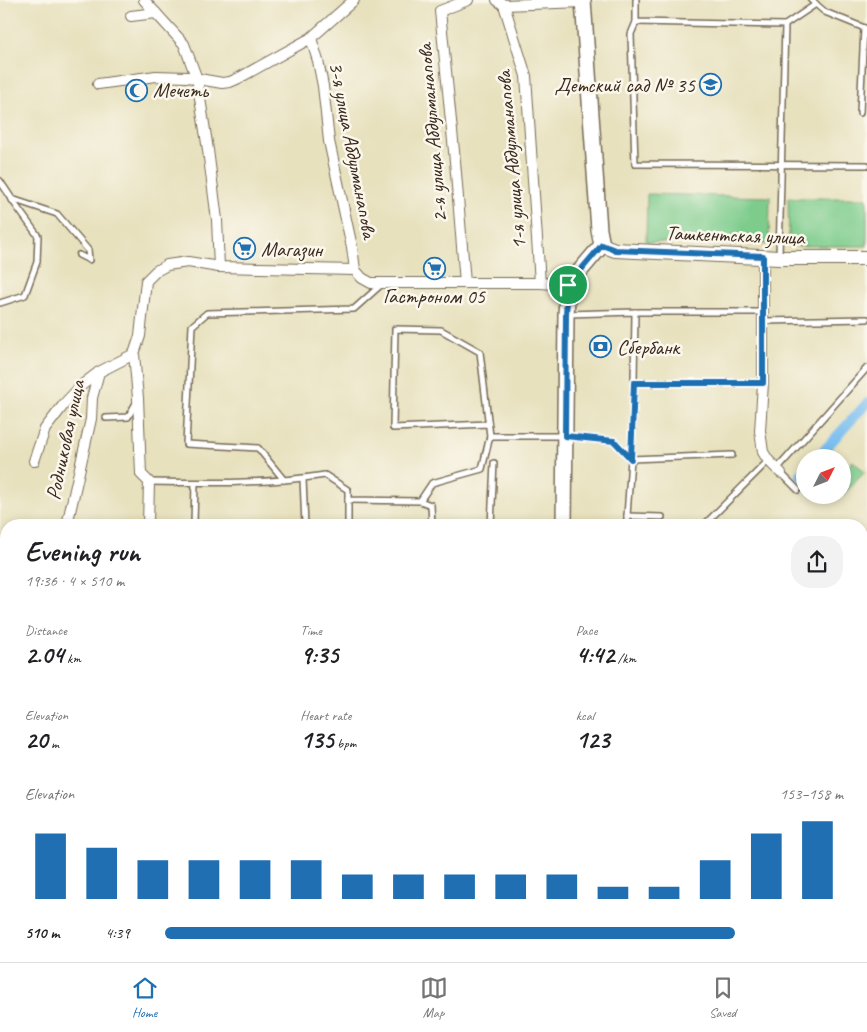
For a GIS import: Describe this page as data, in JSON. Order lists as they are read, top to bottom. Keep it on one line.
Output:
{"streets":{"street":["2-я улица Абдулманапова","3-я улица Абдулманапова","1-я улица Абдулманапова","Ташкентская улица","Родниковая улица"]},"places":{"school or university":["Детский сад № 35"],"mosque":["Мечеть"],"supermarket":["Магазин","Гастроном 05"],"bank":["Сбербанк"]},"north":"top right","page":{"heading":["Evening run","19:36 · 4 × 510 m"],"stats":[["Distance","2.04 km"],["Time","9:35"],["Pace","4:42 /km"],["Elevation","20 m"],["Heart rate","135 bpm"],["kcal","123"]],"chart":["Elevation","153–158 m"],"list":[{"name":"510 m","note":"4:39"}],"tabs":["Home","Map","Saved"]}}
